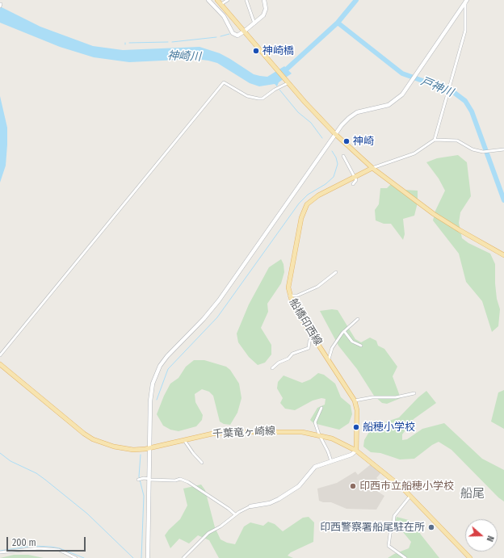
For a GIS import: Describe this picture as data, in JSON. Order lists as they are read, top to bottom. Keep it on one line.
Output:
{"streets":{"main road":["船橋印西線","千葉竜ヶ崎線"]},"crossings":[["船橋印西線","千葉竜ヶ崎線"]],"districts":["船尾"],"water":["神崎川","戸神川"],"places":["神崎橋","神崎","船穂小学校","印西市立船穂小学校","印西警察署船尾駐在所"],"scale_bar":"200 m","north":"right"}
